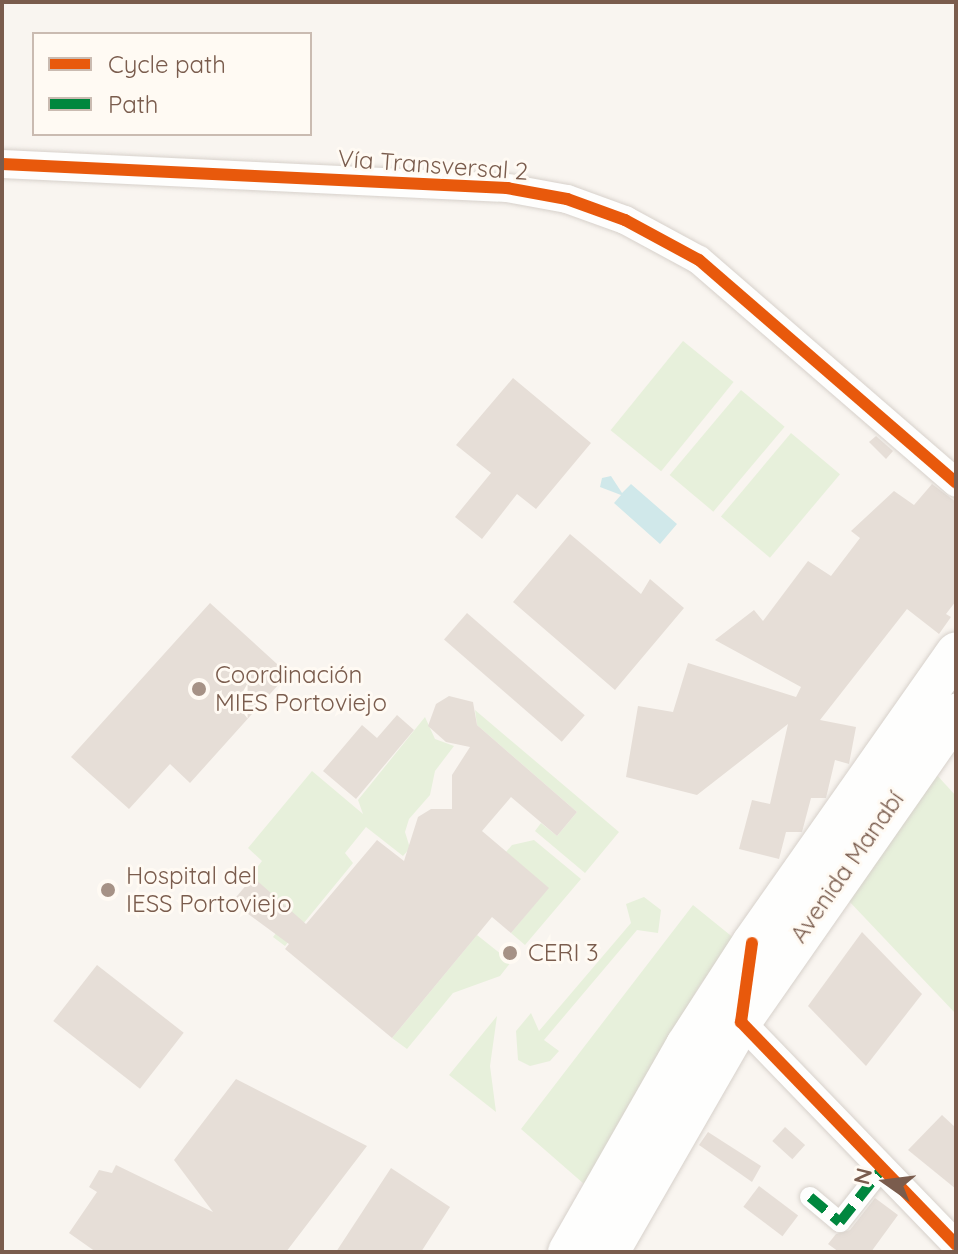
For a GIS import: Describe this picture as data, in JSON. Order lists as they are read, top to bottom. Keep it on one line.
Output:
{"streets":{"main road":["Avenida Manabí"],"street":["Vía Transversal 2"]},"places":["Coordinación MIES Portoviejo","Hospital del IESS Portoviejo","CERI 3"],"legend":["Cycle path","Path"],"north":"left"}
